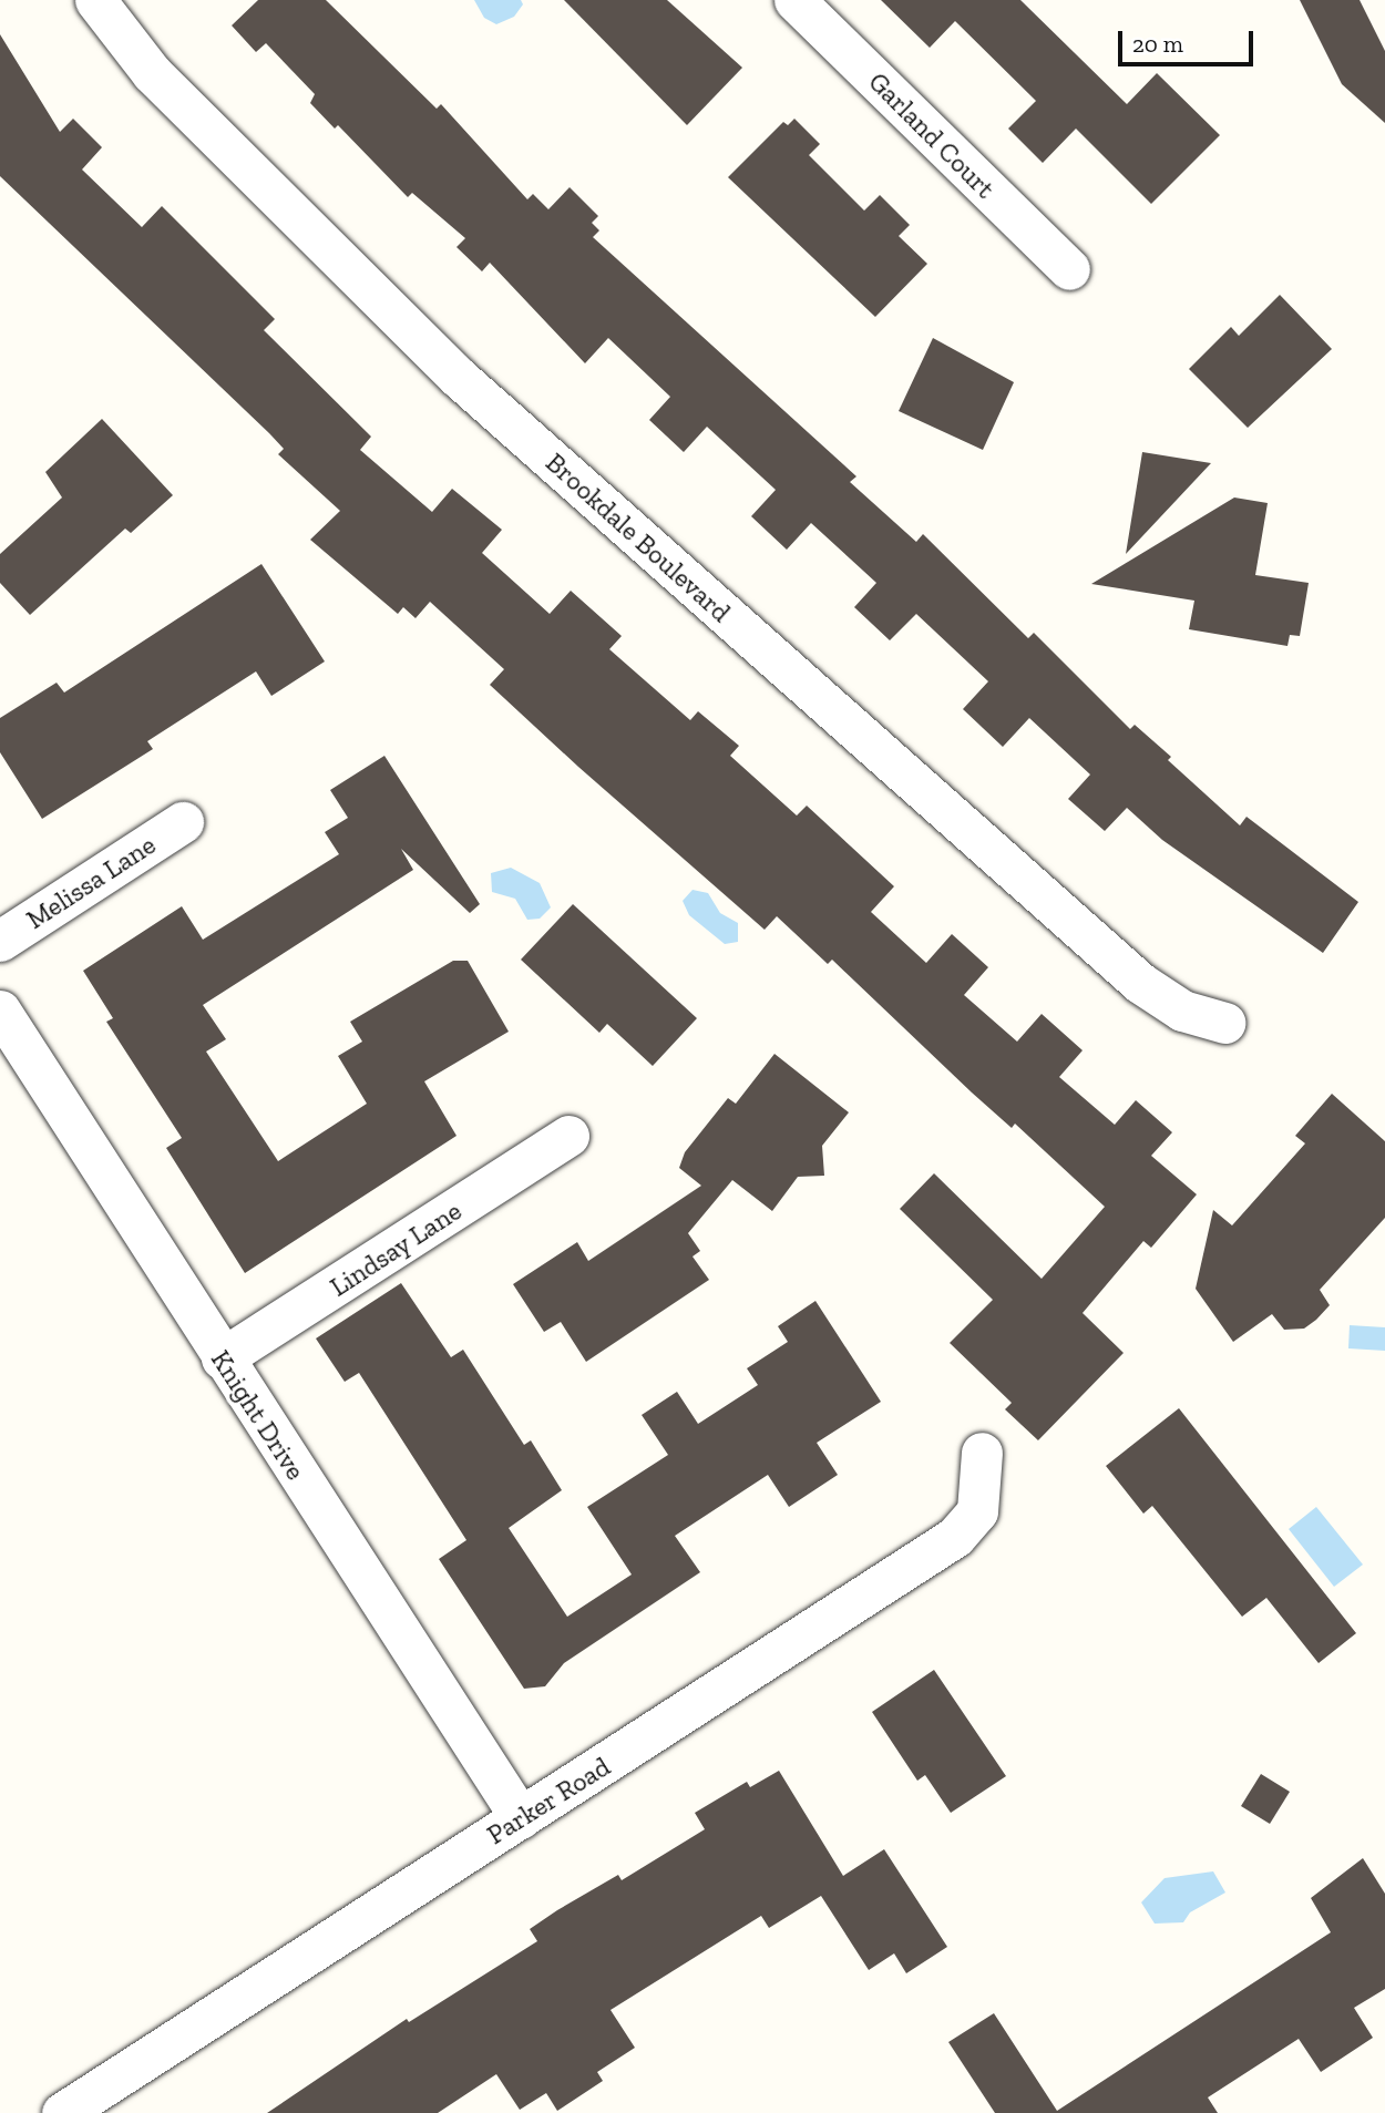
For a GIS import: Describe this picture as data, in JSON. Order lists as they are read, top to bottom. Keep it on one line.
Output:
{"streets":{"street":["Garland Court","Brookdale Boulevard","Melissa Lane","Lindsay Lane","Knight Drive","Parker Road"]},"crossings":[["Lindsay Lane","Knight Drive"],["Knight Drive","Parker Road"]],"scale_bar":"20 m"}
